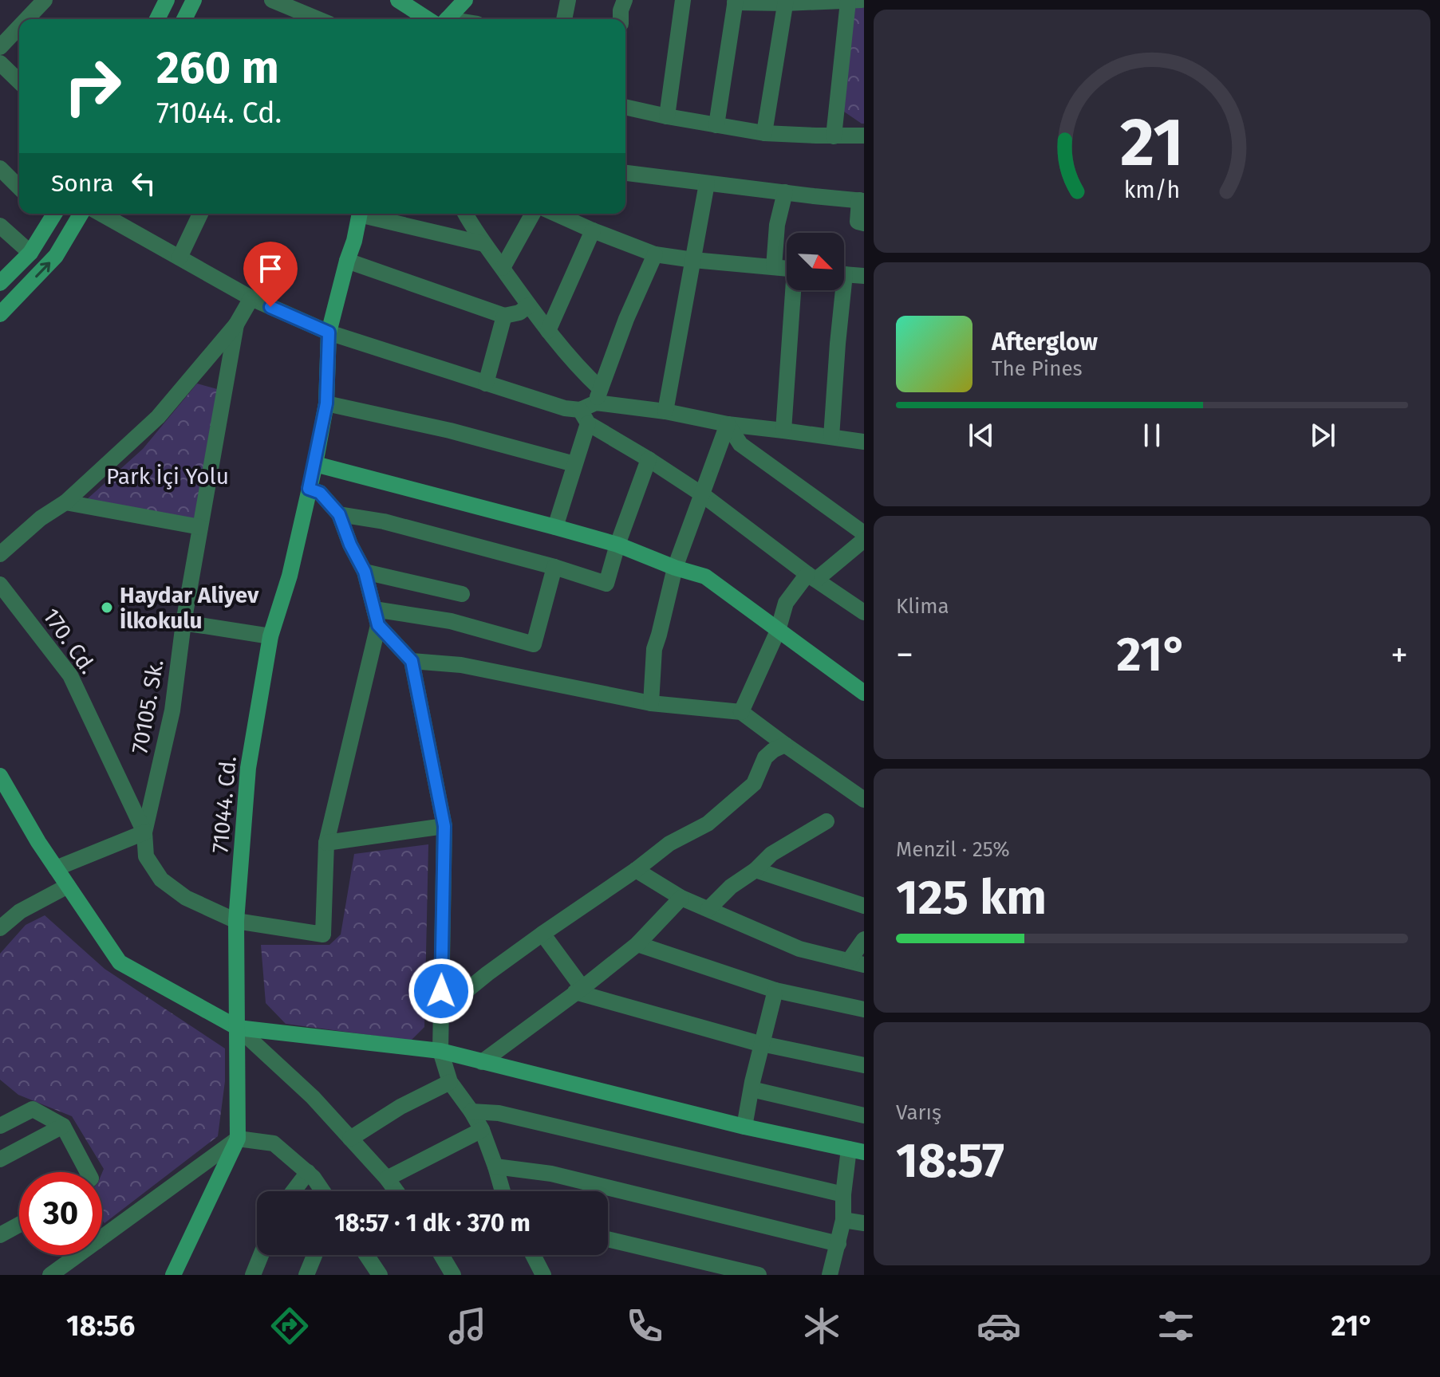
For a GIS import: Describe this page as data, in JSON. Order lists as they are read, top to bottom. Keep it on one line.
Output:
{"streets":{"street":["170. Cd.","70105. Sk.","71044. Cd."]},"crossings":[["170. Cd.","70105. Sk."]],"parks":["Park İçi Yolu"],"places":["Haydar Aliyev İlkokulu"],"north":"bottom right","page":{"turn":["260 m","71044. Cd."],"then":"Sonra","song":["Afterglow","The Pines"],"tile":["Klima",["Menzil · 25%","125 km"],["Varış","18:57"]],"heat":["−","21°","+"],"limit":"30","trip":"18:57 · 1 dk · 370 m","tabs":["18:56","21°"],"gauge":["21","km/h"]}}
